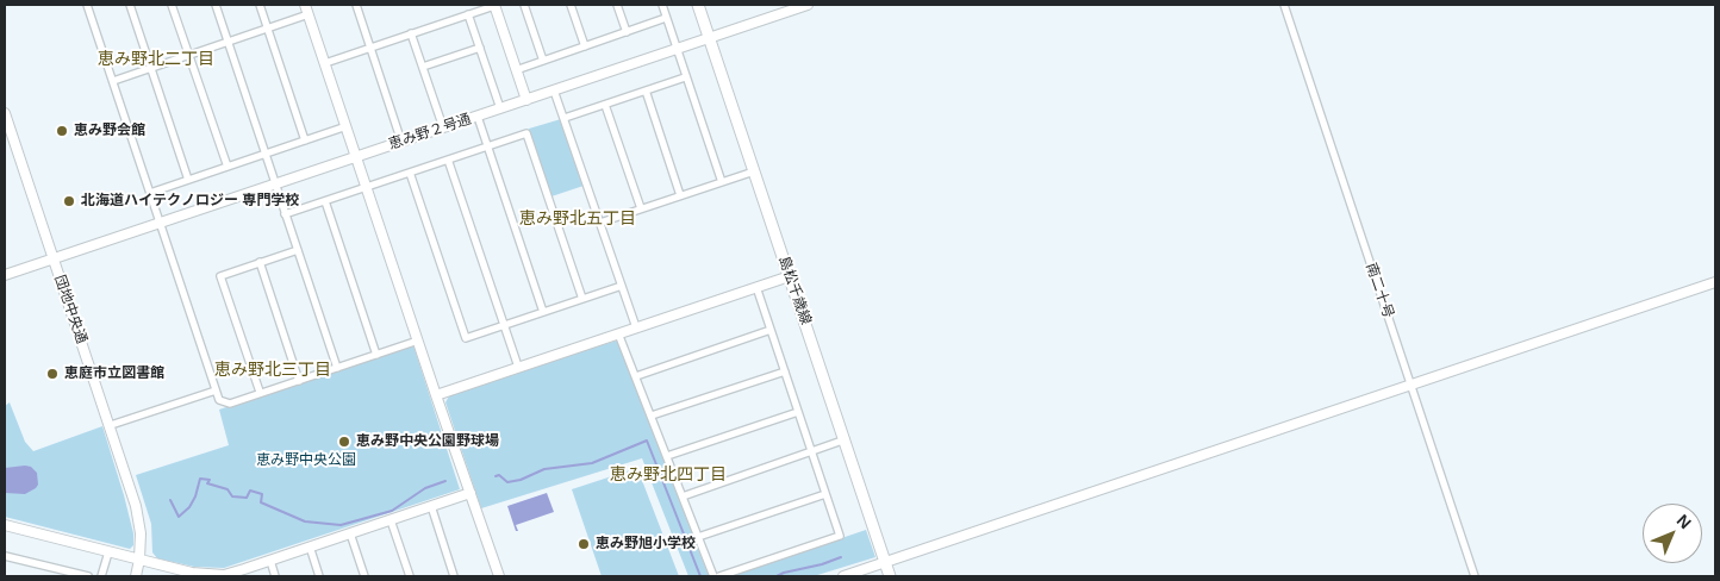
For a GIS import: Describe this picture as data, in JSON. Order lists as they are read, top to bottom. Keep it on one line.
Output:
{"streets":{"main road":["島松千歳線"],"street":["恵み野２号通","南二十号","団地中央通"]},"crossings":[["恵み野２号通","島松千歳線"],["恵み野２号通","団地中央通"]],"districts":["恵み野北二丁目","恵み野北五丁目","恵み野北三丁目","恵み野北四丁目"],"parks":["恵み野中央公園"],"places":["恵み野会館","北海道ハイテクノロジー 専門学校","恵庭市立図書館","恵み野中央公園野球場","恵み野旭小学校"],"north":"top right"}
